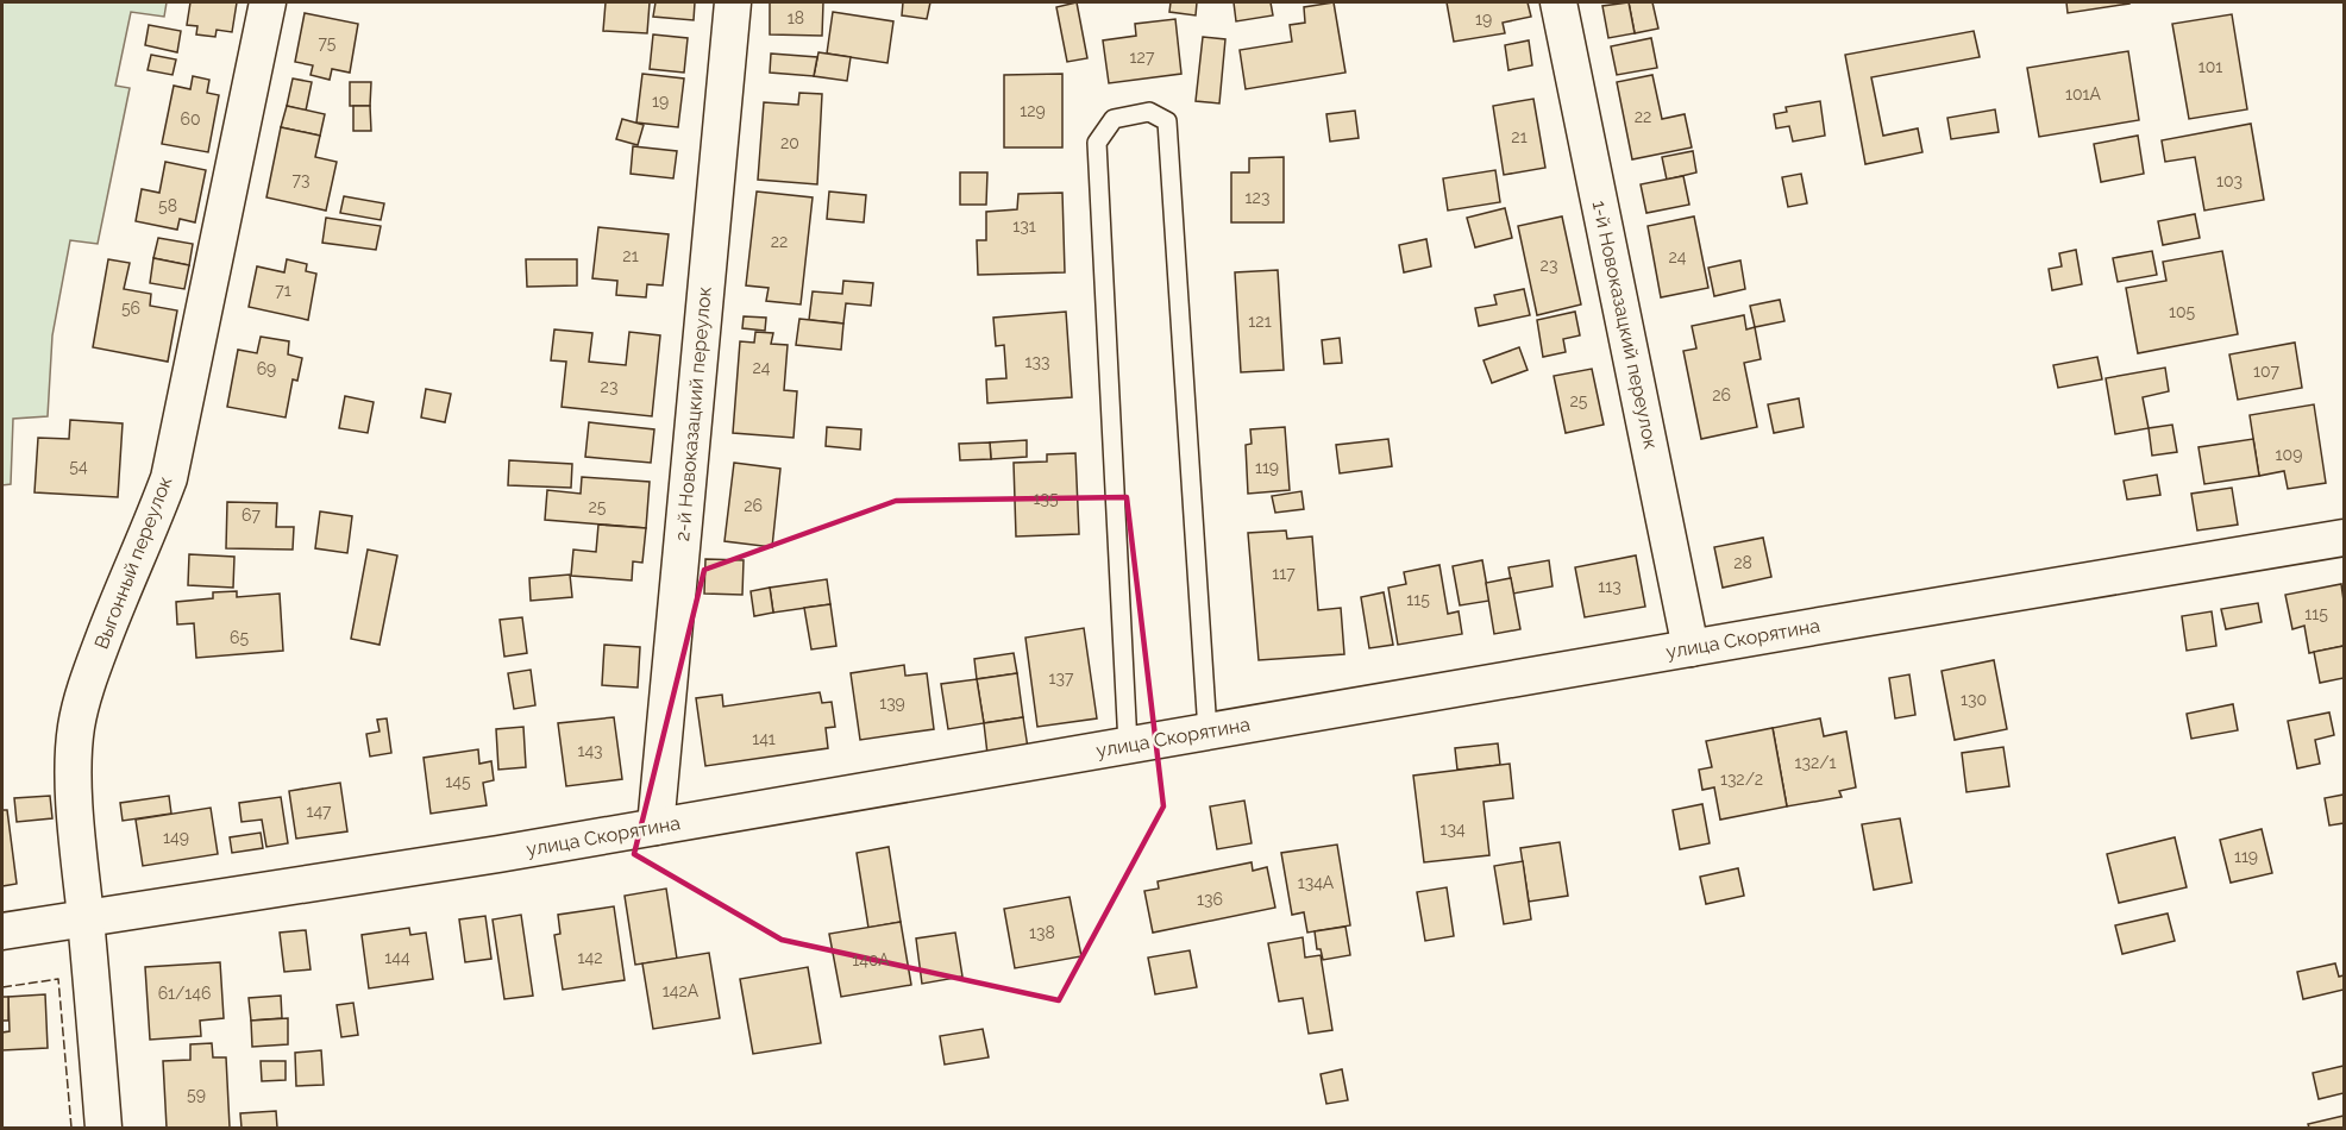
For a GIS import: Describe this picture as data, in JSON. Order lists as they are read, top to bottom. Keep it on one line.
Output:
{"streets":{"street":["1-й Новоказацкий переулок","2-й Новоказацкий переулок","Выгонный переулок","улица Скорятина"]},"crossings":[["1-й Новоказацкий переулок","улица Скорятина"],["2-й Новоказацкий переулок","улица Скорятина"],["Выгонный переулок","улица Скорятина"]],"house_numbers":["18","19","75","127","101","101А","19","129","22","60","21","20","73","103","123","58","131","22","21","24","23","71","56","105","121","133","24","69","107","23","26","25","109","54","119","135","26","25","67","28","117","113","115","115","65","137","130","139","141","143","132/1","132/2","145","147","134","149","119","134А","136","138","144","142","140А","142А","61/146","59"]}
